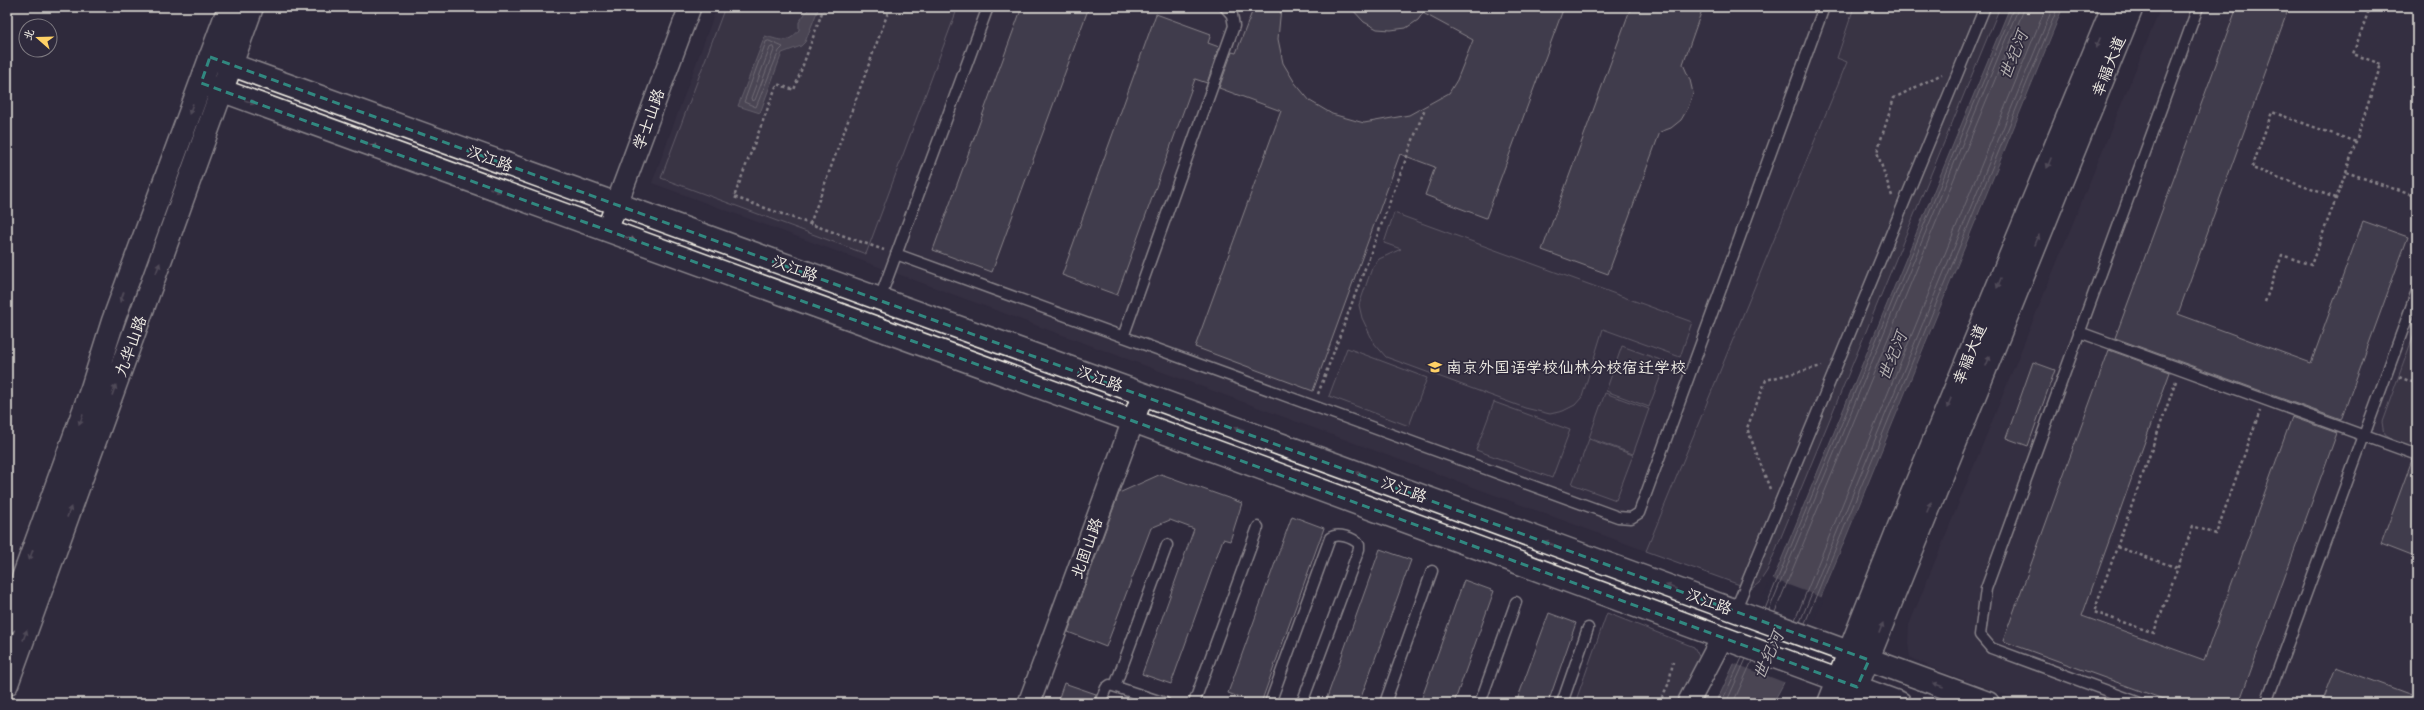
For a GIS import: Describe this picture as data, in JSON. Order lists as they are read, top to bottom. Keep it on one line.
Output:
{"streets":{"street":["幸福大道","学士山路","汉江路","九华山路","北固山路"]},"crossings":[["幸福大道","汉江路"],["学士山路","汉江路"],["汉江路","九华山路"],["汉江路","北固山路"]],"water":["世纪河"],"places":{"school or university":["南京外国语学校仙林分校宿迁学校"]},"north":"left"}
